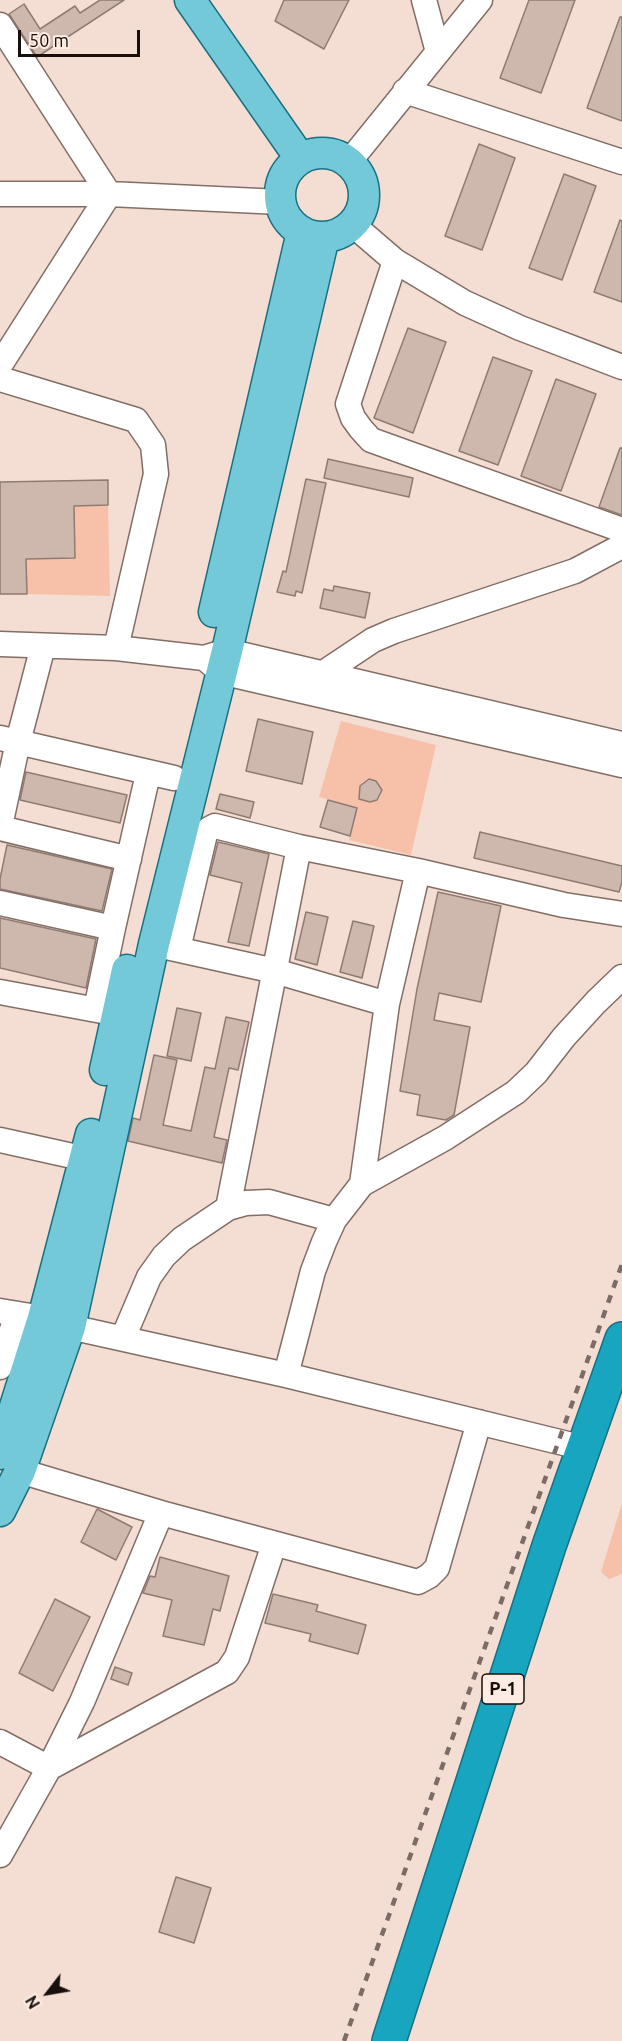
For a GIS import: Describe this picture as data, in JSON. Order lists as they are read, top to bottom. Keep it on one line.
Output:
{"streets":{"highway":["P-1"]},"scale_bar":"50 m","north":"bottom left"}
